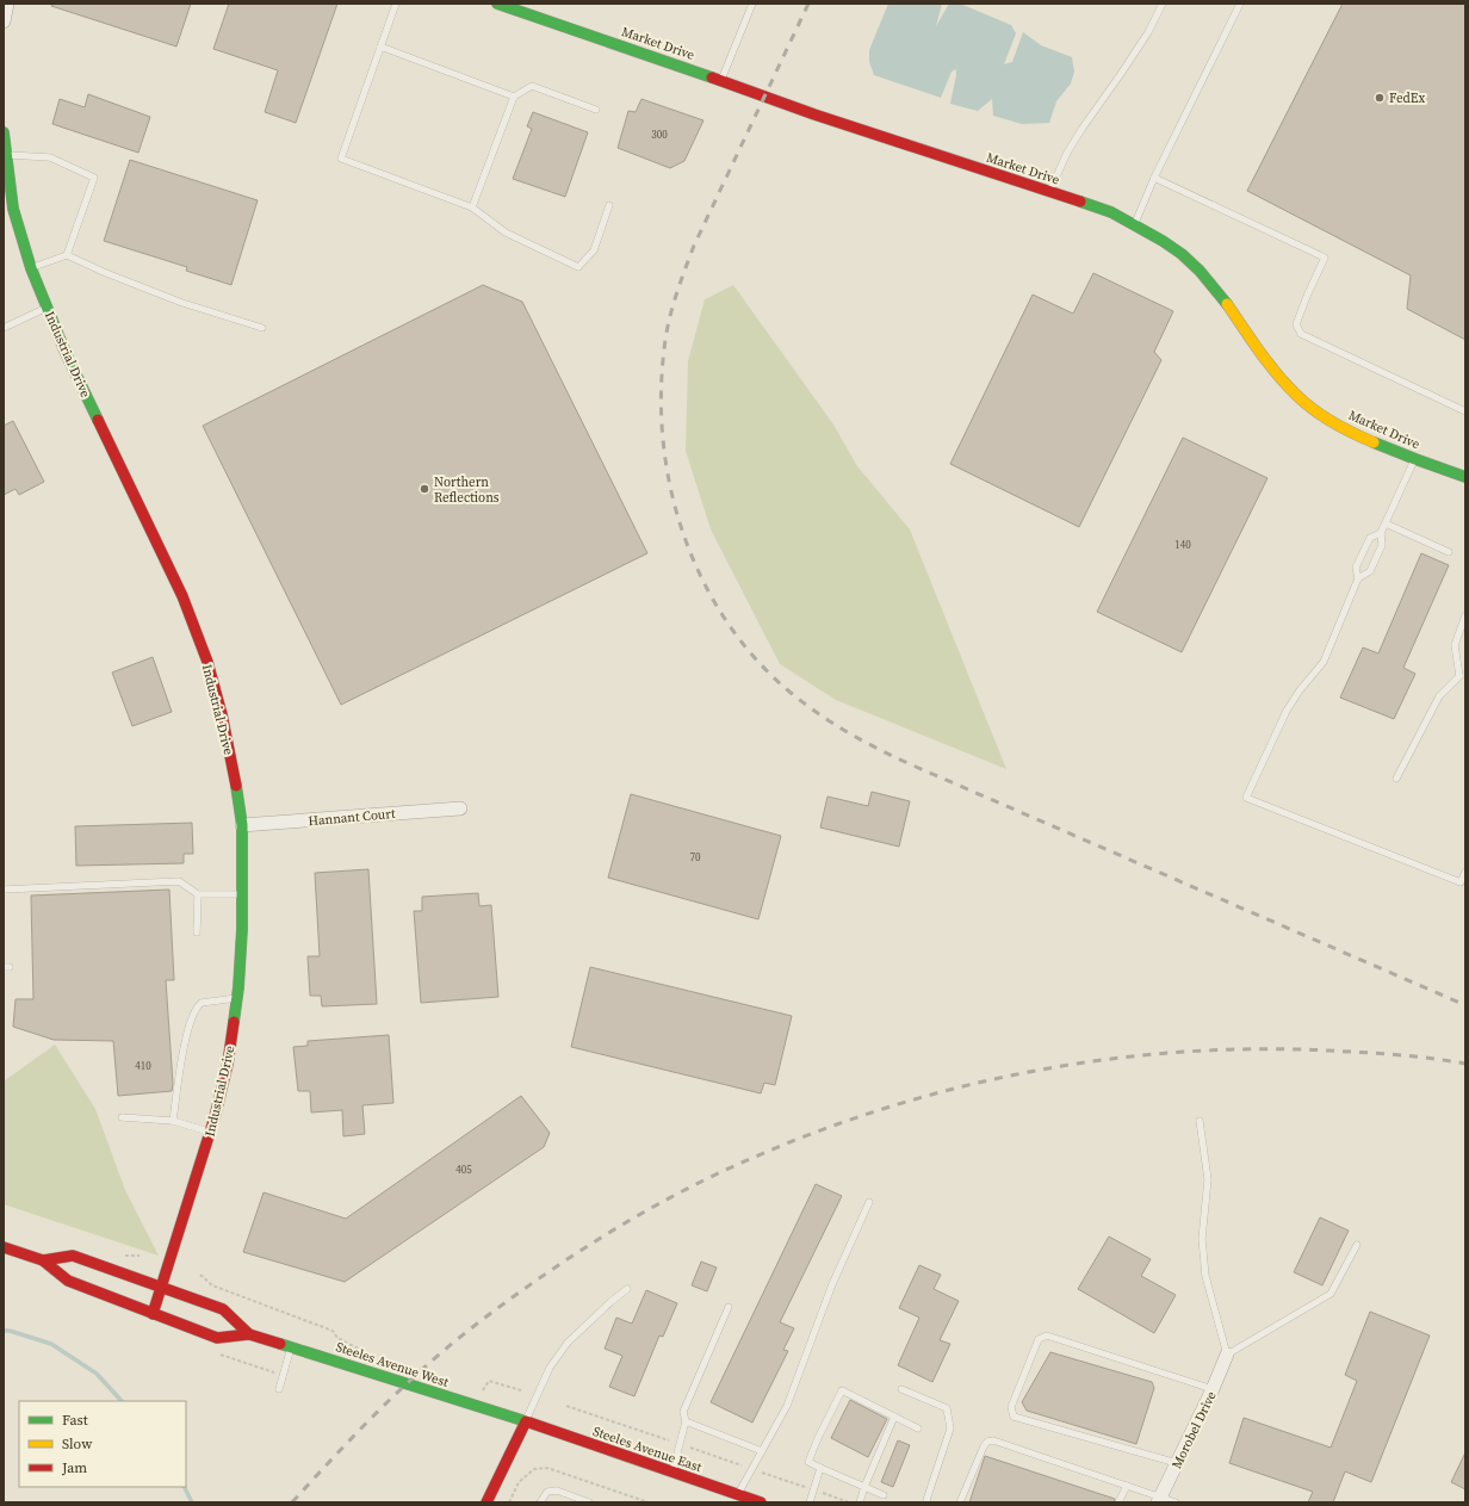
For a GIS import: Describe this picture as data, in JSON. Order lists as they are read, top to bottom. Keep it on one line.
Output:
{"streets":{"street":["Market Drive","Industrial Drive","Hannant Court","Steeles Avenue West","Morobel Drive","Steeles Avenue East"]},"crossings":[["Industrial Drive","Hannant Court"],["Industrial Drive","Steeles Avenue West"],["Steeles Avenue West","Steeles Avenue East"]],"places":["FedEx","Northern Reflections"],"house_numbers":["300","140","70","410","405"],"legend":["Fast","Slow","Jam"]}
